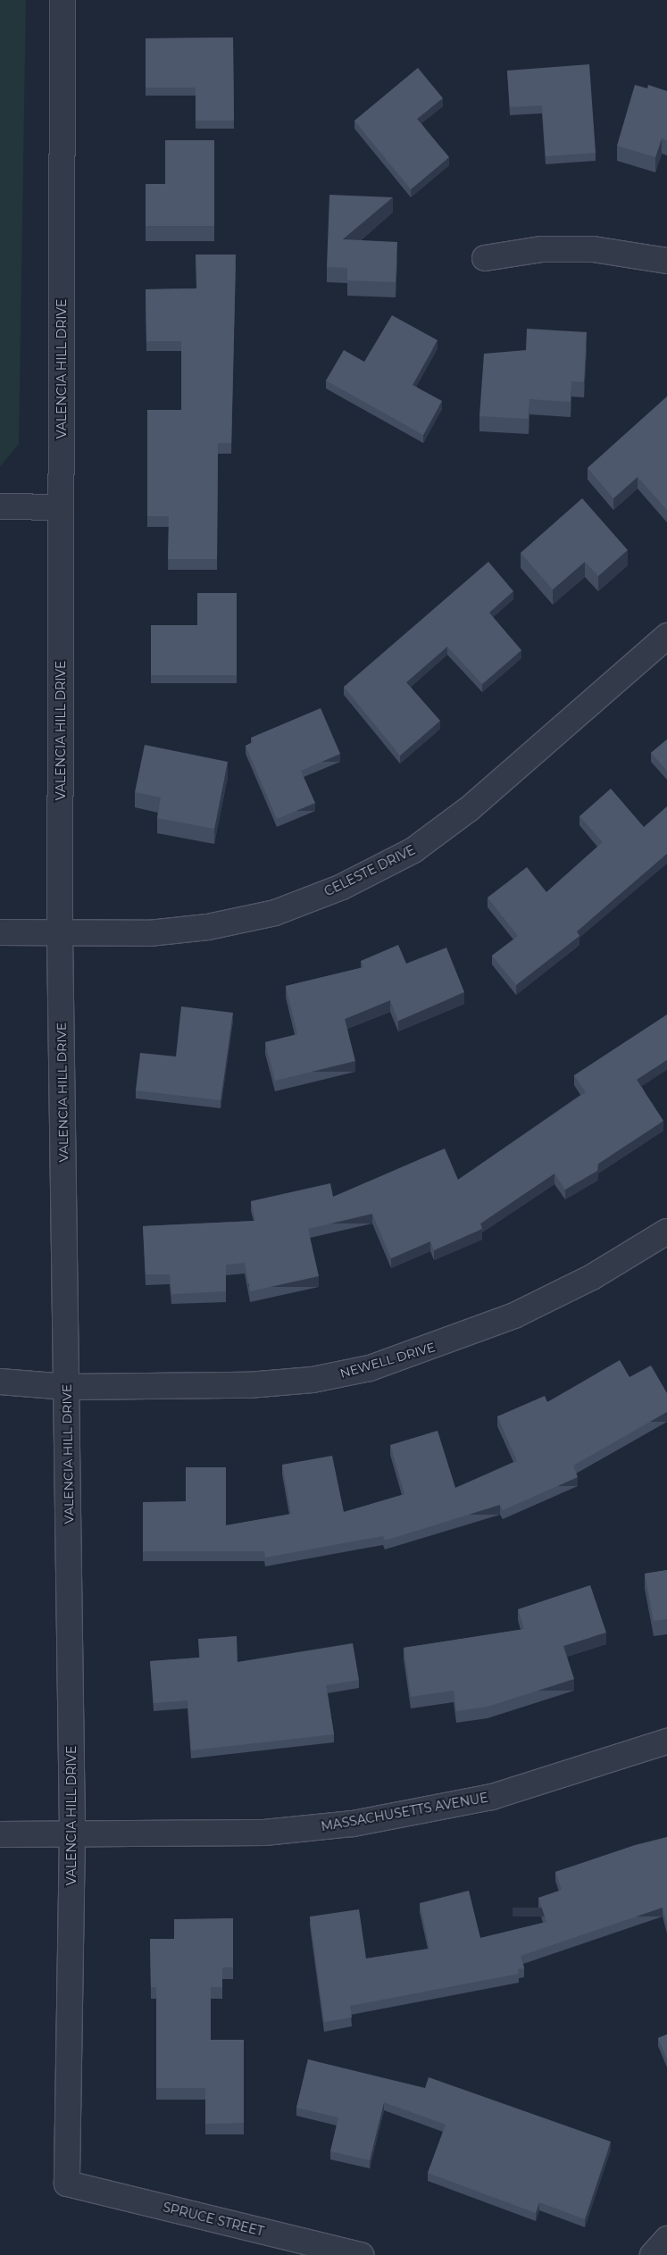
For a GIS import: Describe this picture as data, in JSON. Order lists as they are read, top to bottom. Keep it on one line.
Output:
{"streets":{"street":["VALENCIA HILL DRIVE","CELESTE DRIVE","NEWELL DRIVE","MASSACHUSETTS AVENUE","SPRUCE STREET"]},"crossings":[["VALENCIA HILL DRIVE","CELESTE DRIVE"],["VALENCIA HILL DRIVE","NEWELL DRIVE"],["VALENCIA HILL DRIVE","MASSACHUSETTS AVENUE"],["VALENCIA HILL DRIVE","SPRUCE STREET"]]}
